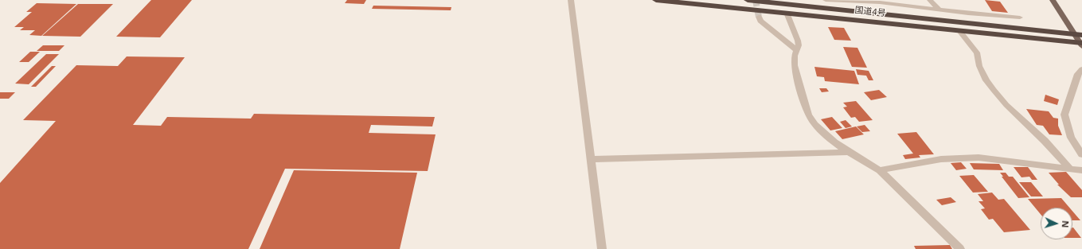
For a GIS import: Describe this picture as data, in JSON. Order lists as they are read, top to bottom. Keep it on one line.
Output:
{"streets":{"highway":["国道4号"]},"north":"right"}
